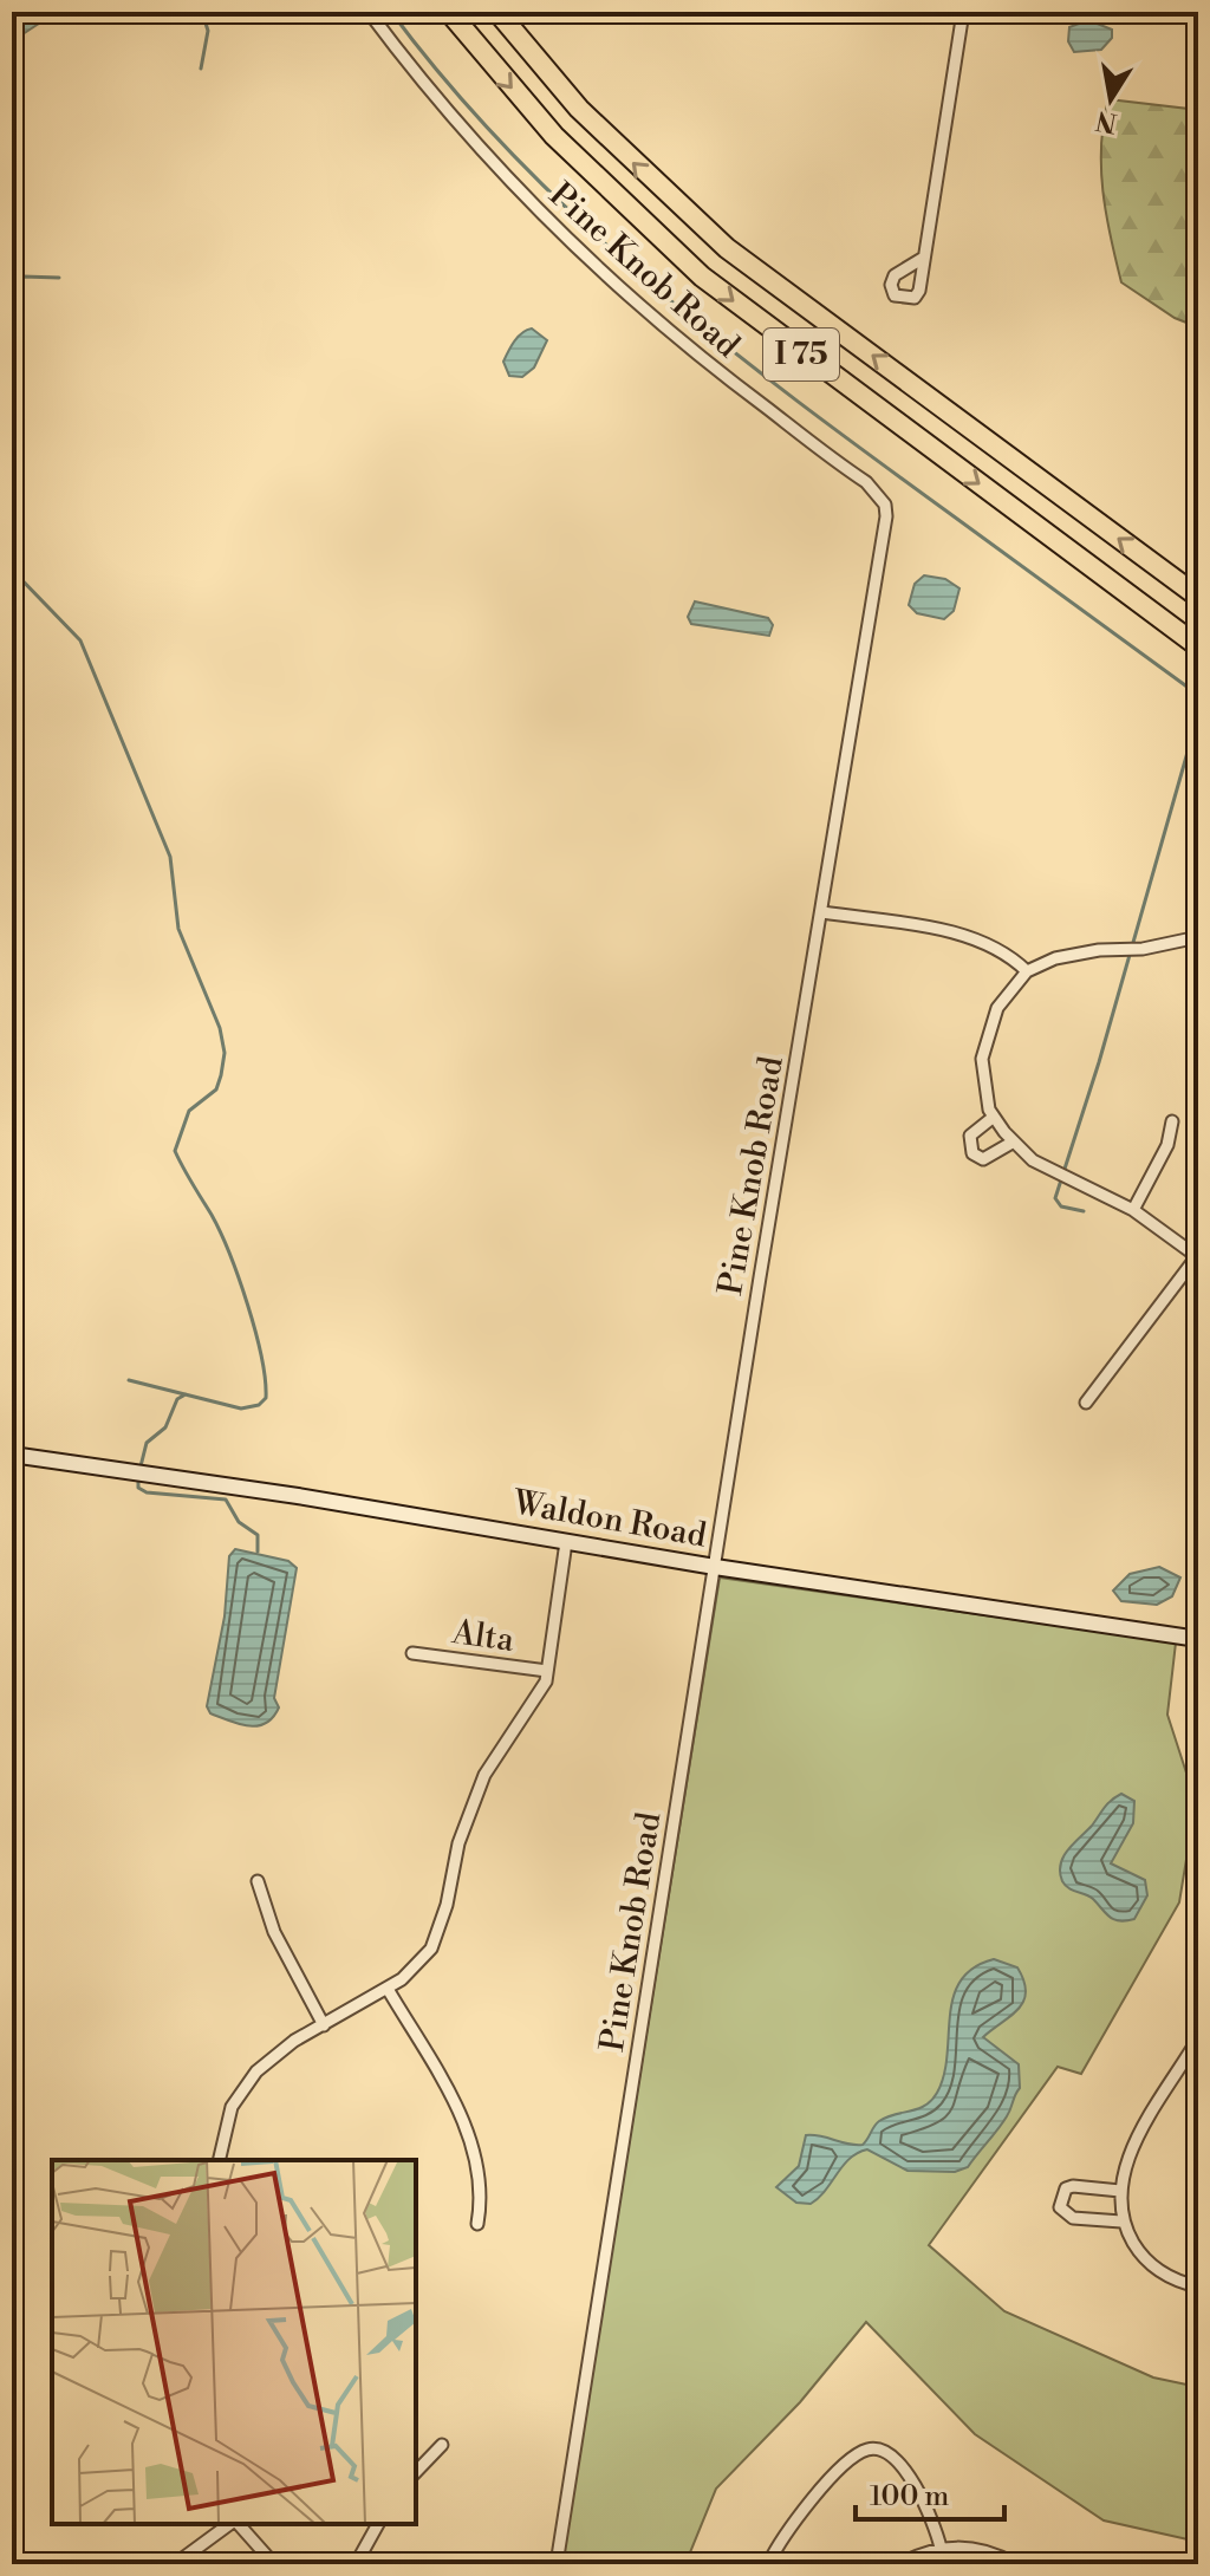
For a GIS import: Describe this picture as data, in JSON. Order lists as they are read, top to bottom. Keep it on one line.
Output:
{"streets":{"highway":["I 75"],"street":["Pine Knob Road","Waldon Road","Alta"]},"crossings":[["Pine Knob Road","Waldon Road"]],"scale_bar":"100 m","north":"bottom"}
